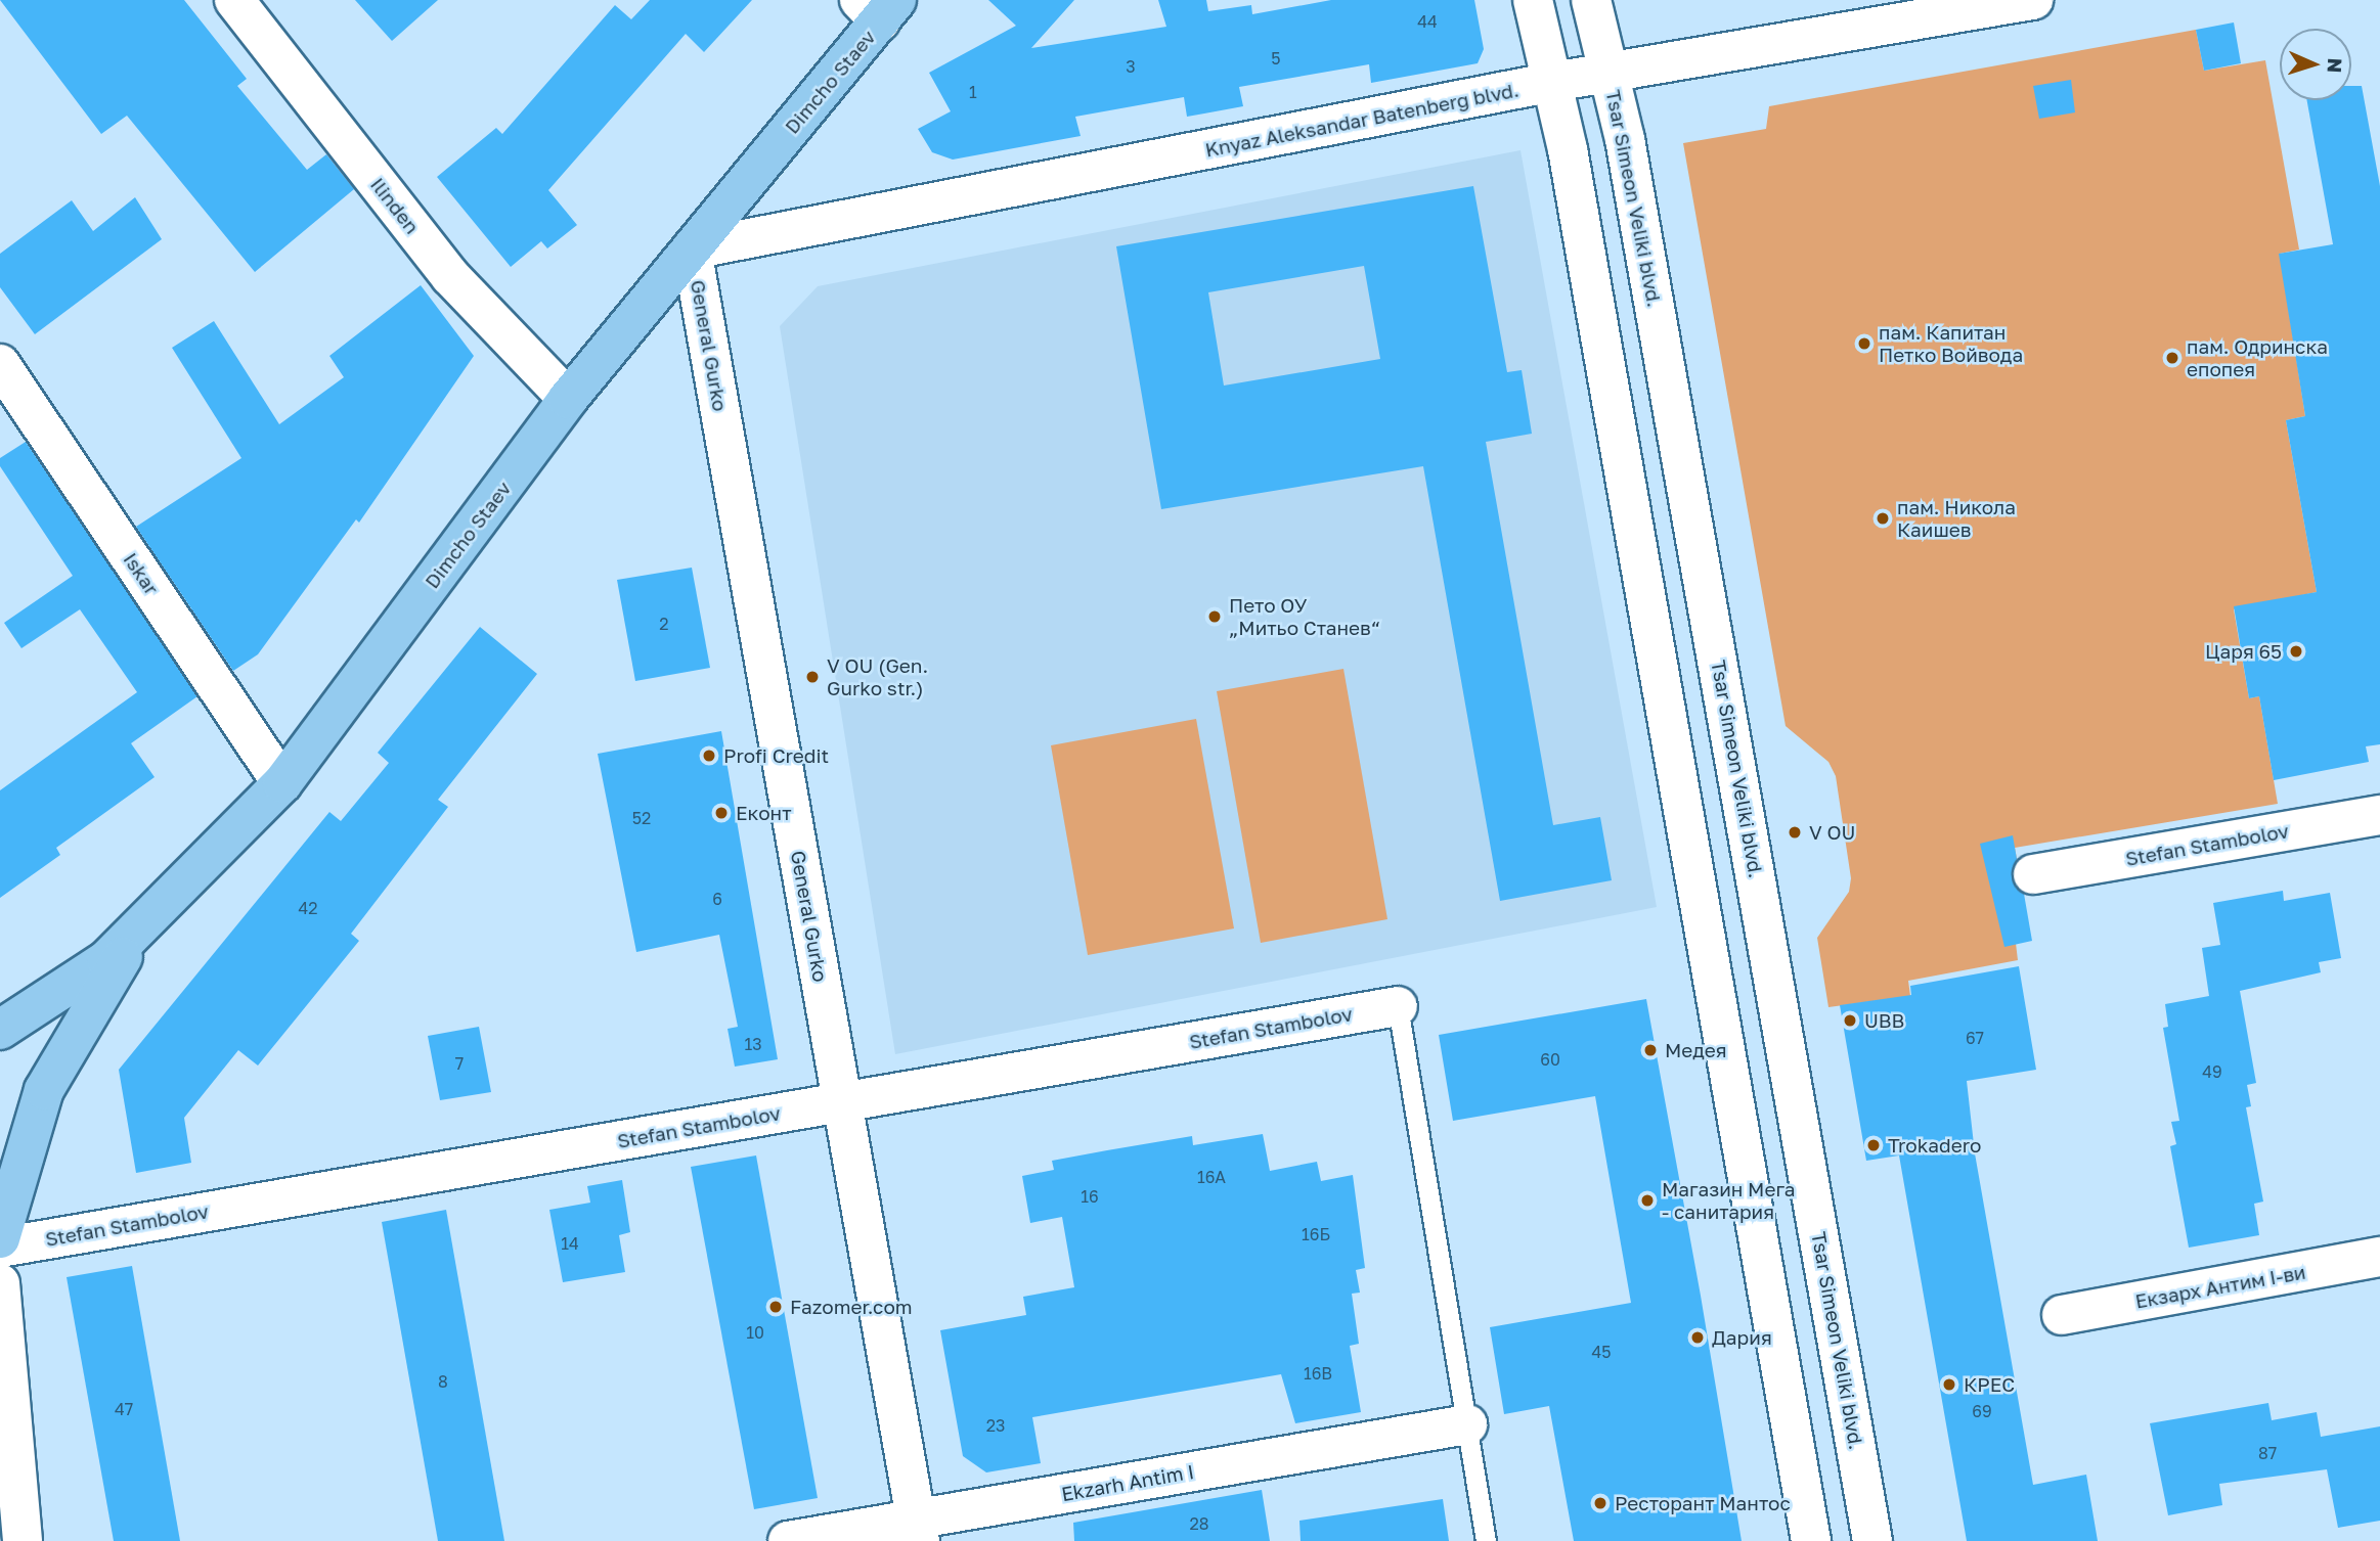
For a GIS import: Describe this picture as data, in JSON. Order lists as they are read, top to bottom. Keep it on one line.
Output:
{"streets":{"main road":["Dimcho Staev"],"street":["Knyaz Aleksandar Batenberg blvd.","Tsar Simeon Veliki blvd.","Ilinden","General Gurko","Iskar","Stefan Stambolov","Екзарх Антим I-ви","Ekzarh Antim I"]},"crossings":[["Dimcho Staev","Knyaz Aleksandar Batenberg blvd."],["Dimcho Staev","Ilinden"],["Dimcho Staev","General Gurko"],["Dimcho Staev","Iskar"],["Knyaz Aleksandar Batenberg blvd.","Tsar Simeon Veliki blvd."],["Knyaz Aleksandar Batenberg blvd.","General Gurko"],["General Gurko","Stefan Stambolov"],["General Gurko","Ekzarh Antim I"]],"places":["пам. Капитан Петко Войвода","пам. Одринска епопея","пам. Никола Каишев","Пето ОУ „Митьо Станев“","Царя 65","V OU (Gen. Gurko str.)","Profi Credit","Еконт","V OU","UBB","Медея","Trokadero","Магазин Мега - санитария","Fazomer.com","Дария","КРЕС","Ресторант Мантос"],"house_numbers":["44","5","3","1","2","52","6","42","67","13","60","7","49","16А","16","16Б","14","10","45","16В","8","47","69","23","87","28"],"north":"right"}
